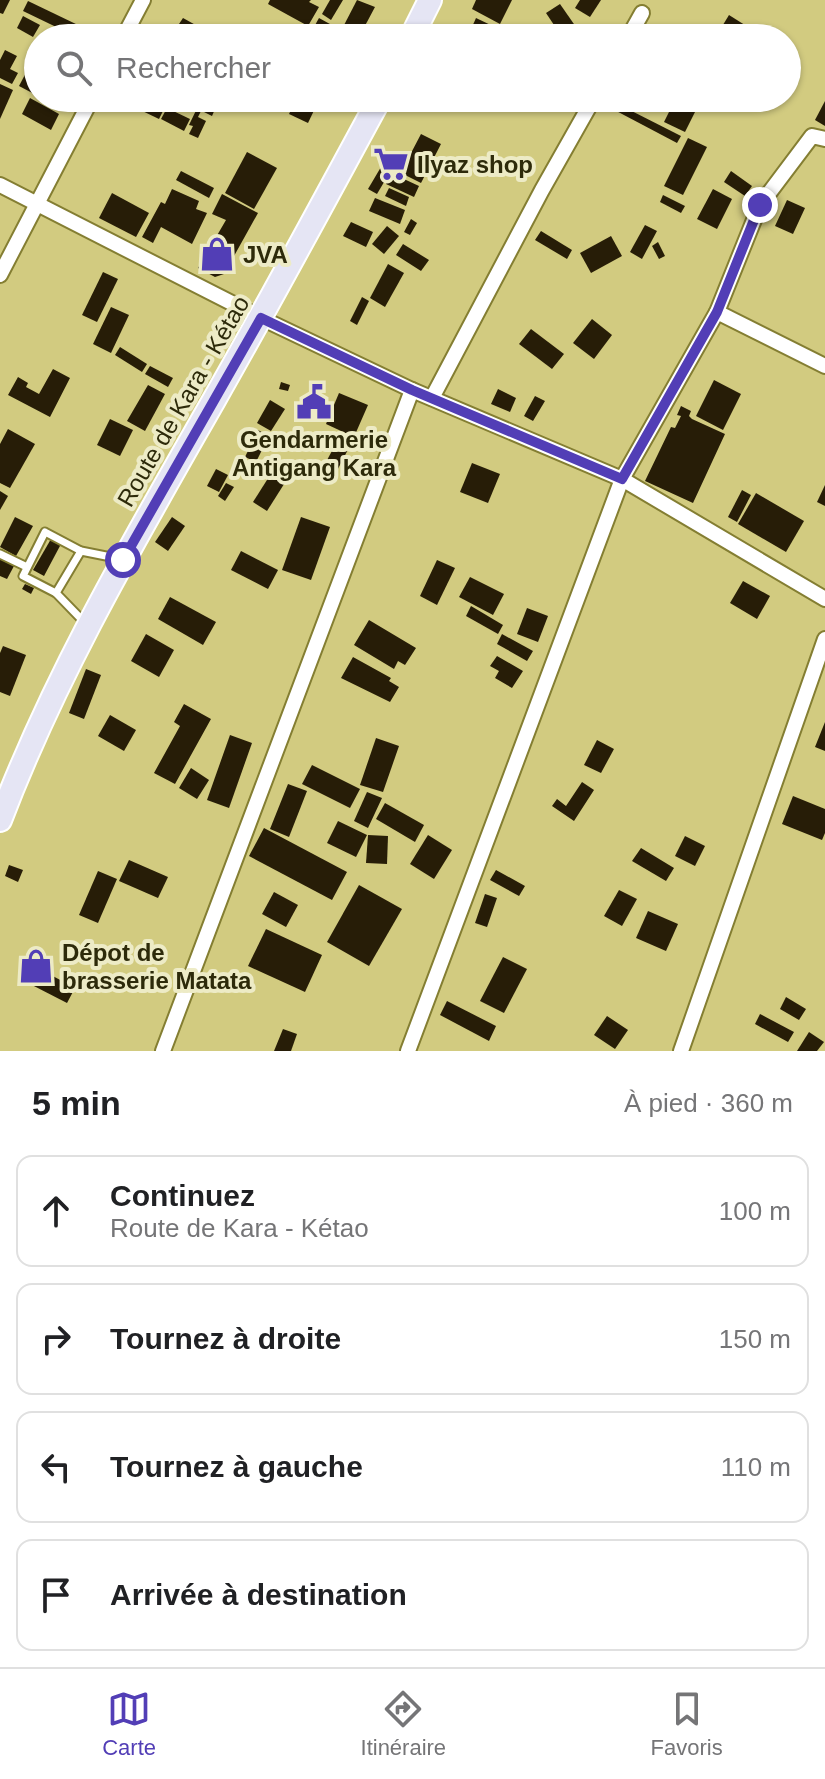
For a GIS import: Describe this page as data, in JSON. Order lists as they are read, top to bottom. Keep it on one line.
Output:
{"streets":{"main road":["Route de Kara - Kétao"]},"places":{"supermarket":["Ilyaz shop"],"shop":["JVA","Dépot de brasserie Matata"],"public building":["Gendarmerie Antigang Kara"]},"page":{"search":"Rechercher","heading":["5 min","À pied · 360 m"],"list":[["Continuez","Route de Kara - Kétao","100 m"],["Tournez à droite","150 m"],["Tournez à gauche","110 m"],"Arrivée à destination"],"nav":["Carte","Itinéraire","Favoris"]}}
